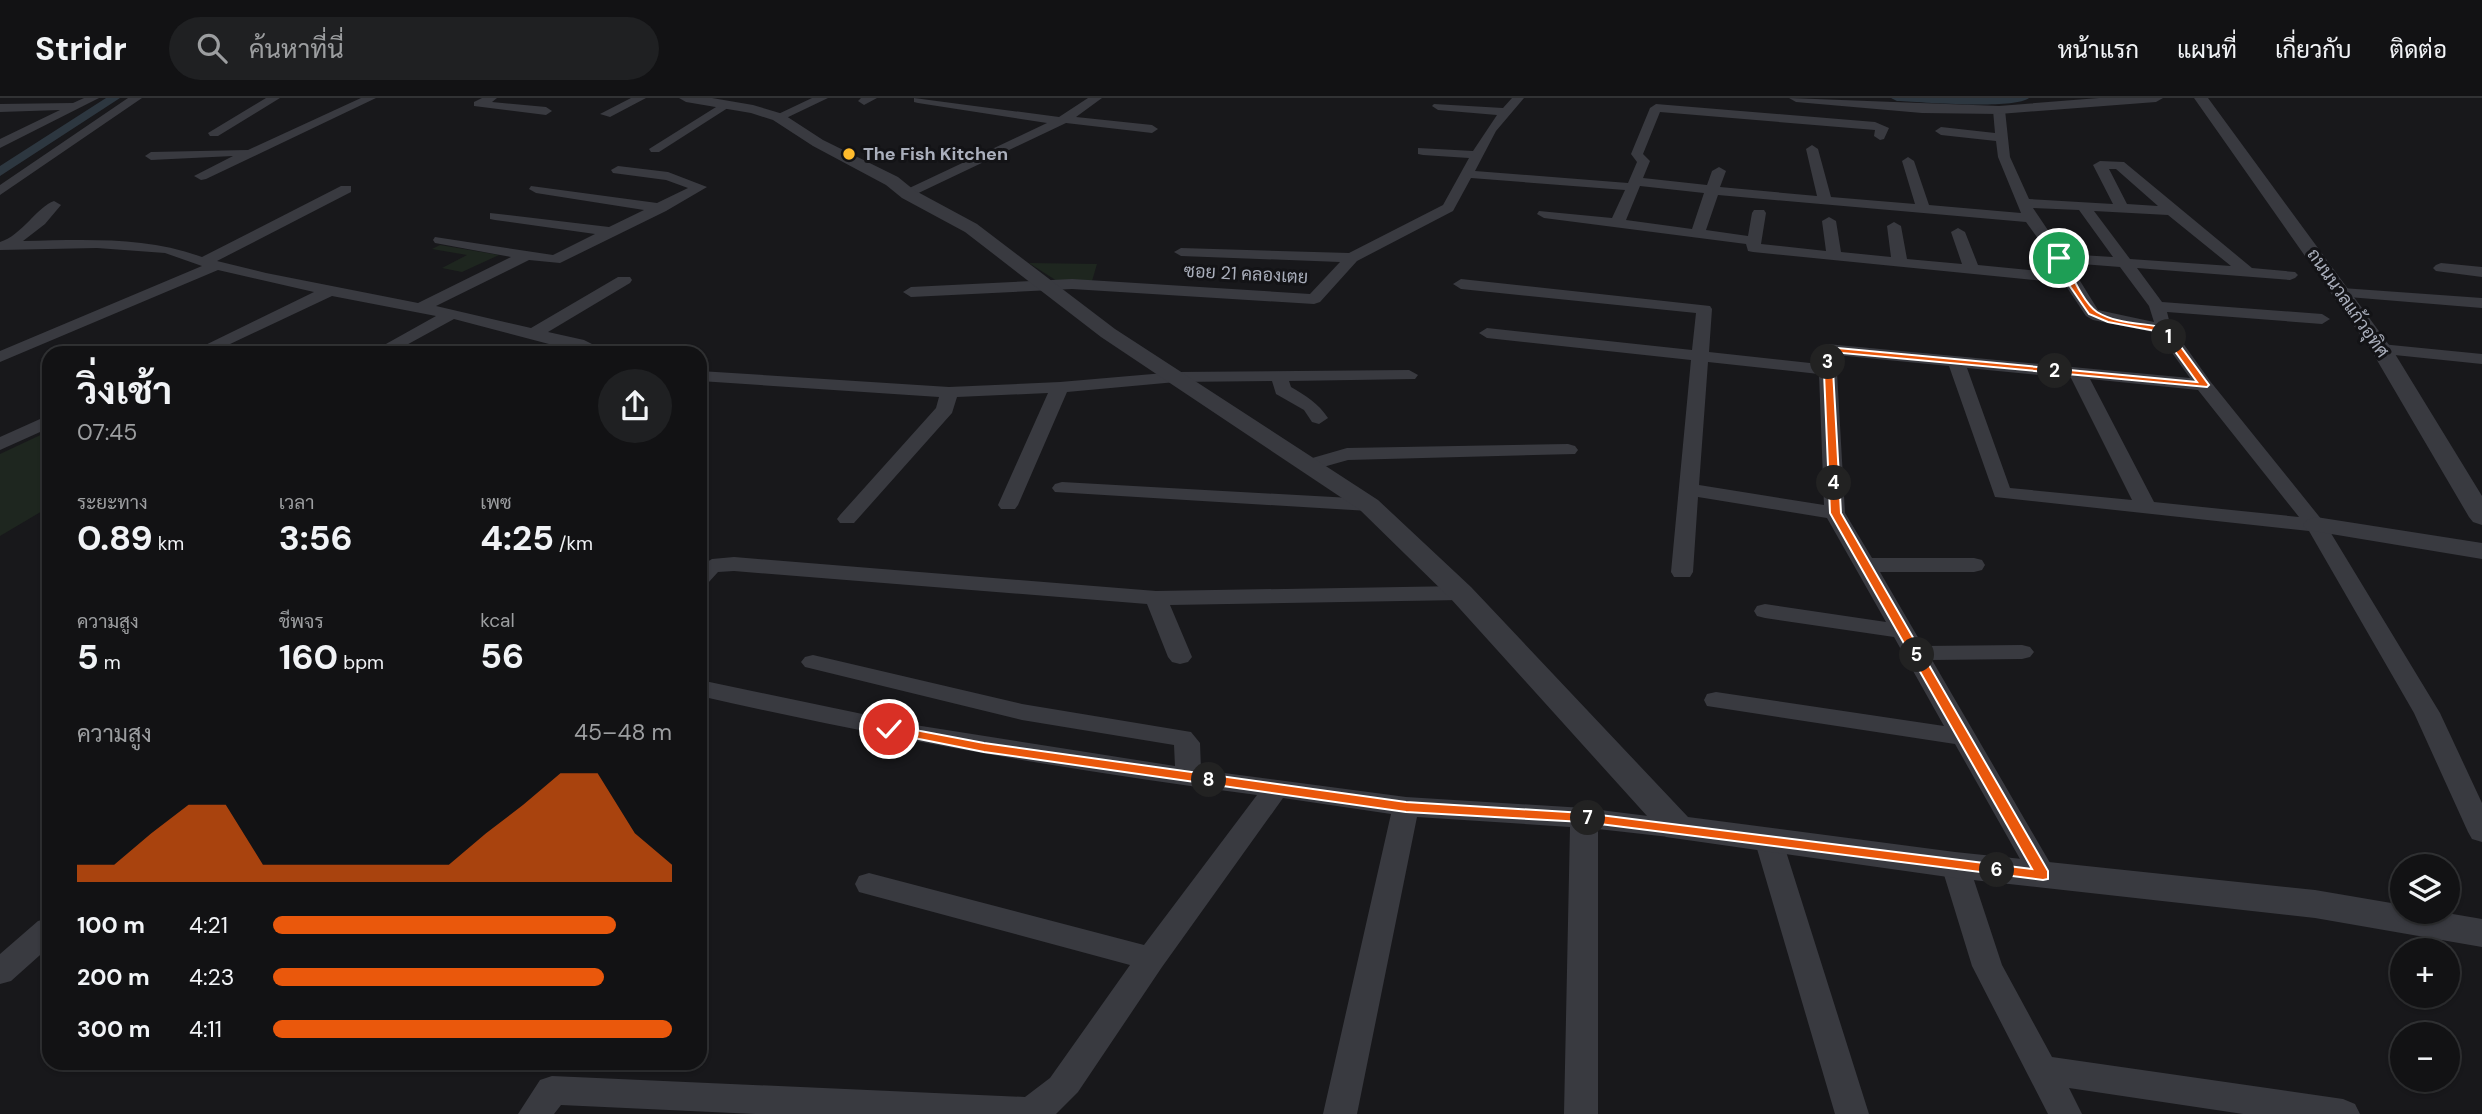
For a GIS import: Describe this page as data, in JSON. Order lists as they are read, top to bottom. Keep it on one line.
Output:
{"streets":{"street":["ซอย 21 คลองเตย","ถนนนวลแก้วอุทิศ"]},"places":["The Fish Kitchen"],"page":{"header":"Stridr","search":"ค้นหาที่นี่","nav":["หน้าแรก","แผนที่","เกี่ยวกับ","ติดต่อ"],"pins":["1","3","2","4","5","8","7","6"],"heading":["วิ่งเช้า","07:45"],"stats":[["ระยะทาง","0.89 km"],["เวลา","3:56"],["เพซ","4:25 /km"],["ความสูง","5 m"],["ชีพจร","160 bpm"],["kcal","56"]],"chart":["ความสูง","45–48 m"],"map_buttons":["+","−"],"list":[{"name":"100 m","note":"4:21"},{"name":"200 m","note":"4:23"},{"name":"300 m","note":"4:11"}]}}
